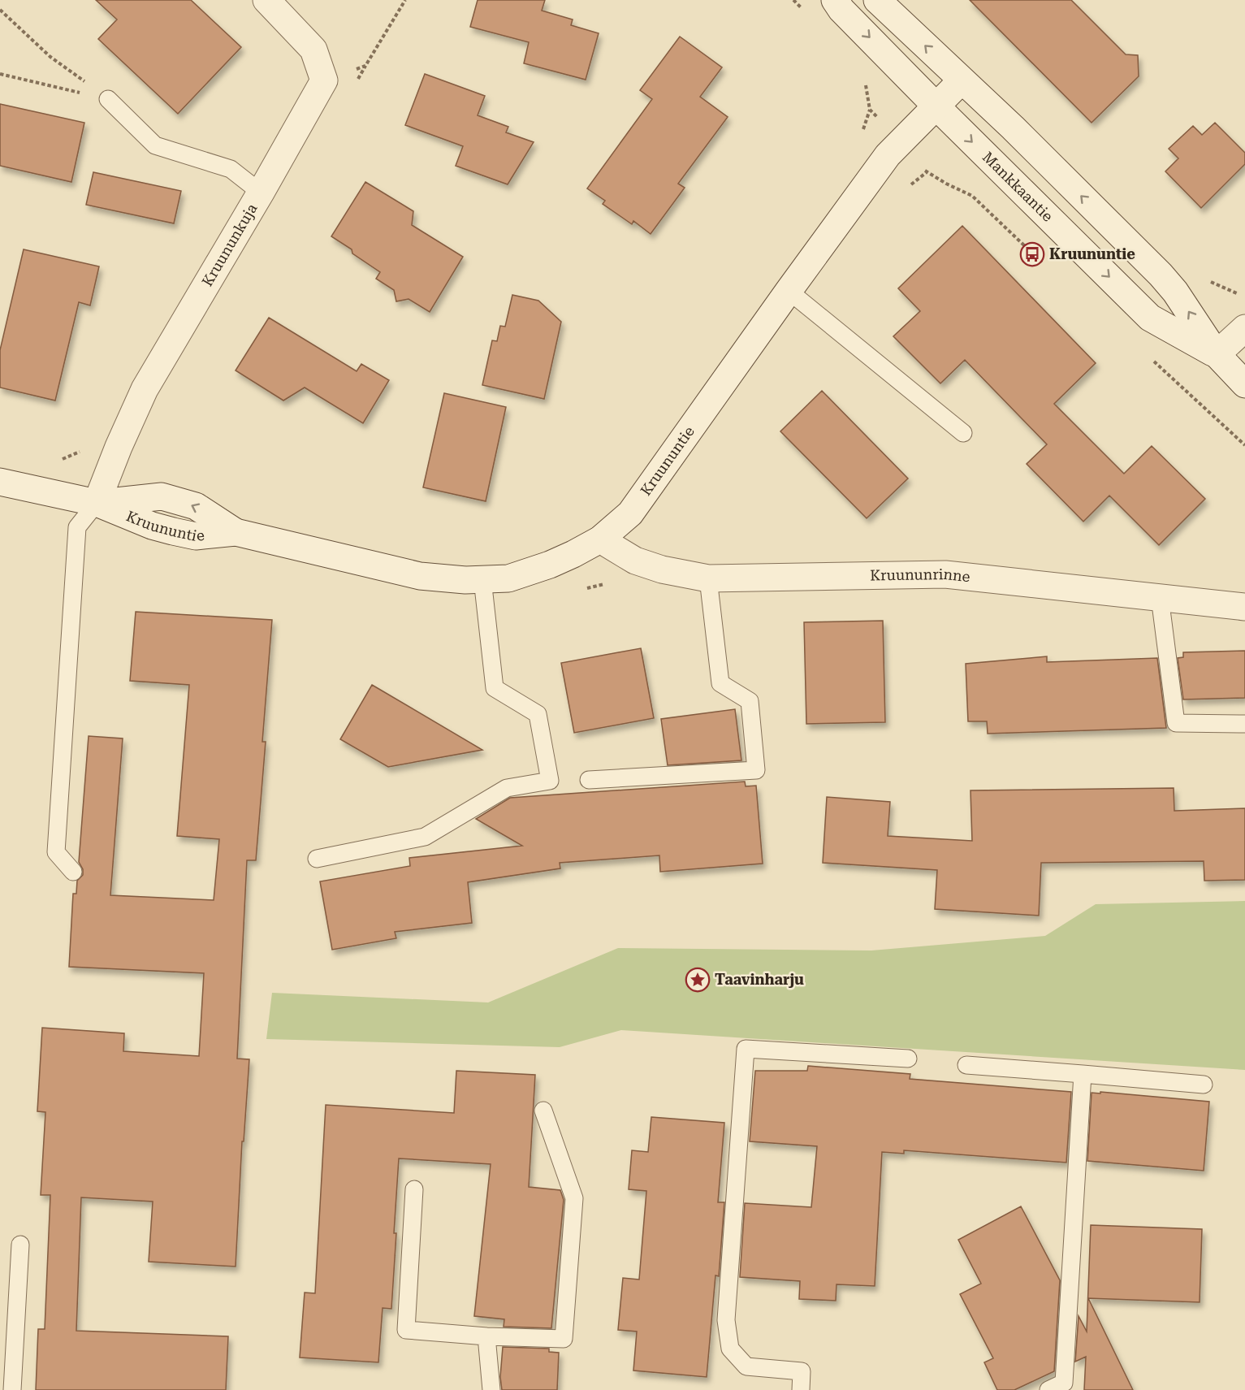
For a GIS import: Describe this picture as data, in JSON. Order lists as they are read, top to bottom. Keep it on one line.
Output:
{"streets":{"street":["Mankkaantie","Kruununkuja","Kruununtie","Kruununrinne"]},"crossings":[["Mankkaantie","Kruununtie"],["Kruununkuja","Kruununtie"],["Kruununtie","Kruununrinne"]],"places":{"bus stop":["Kruununtie"],"place":["Taavinharju"]}}
